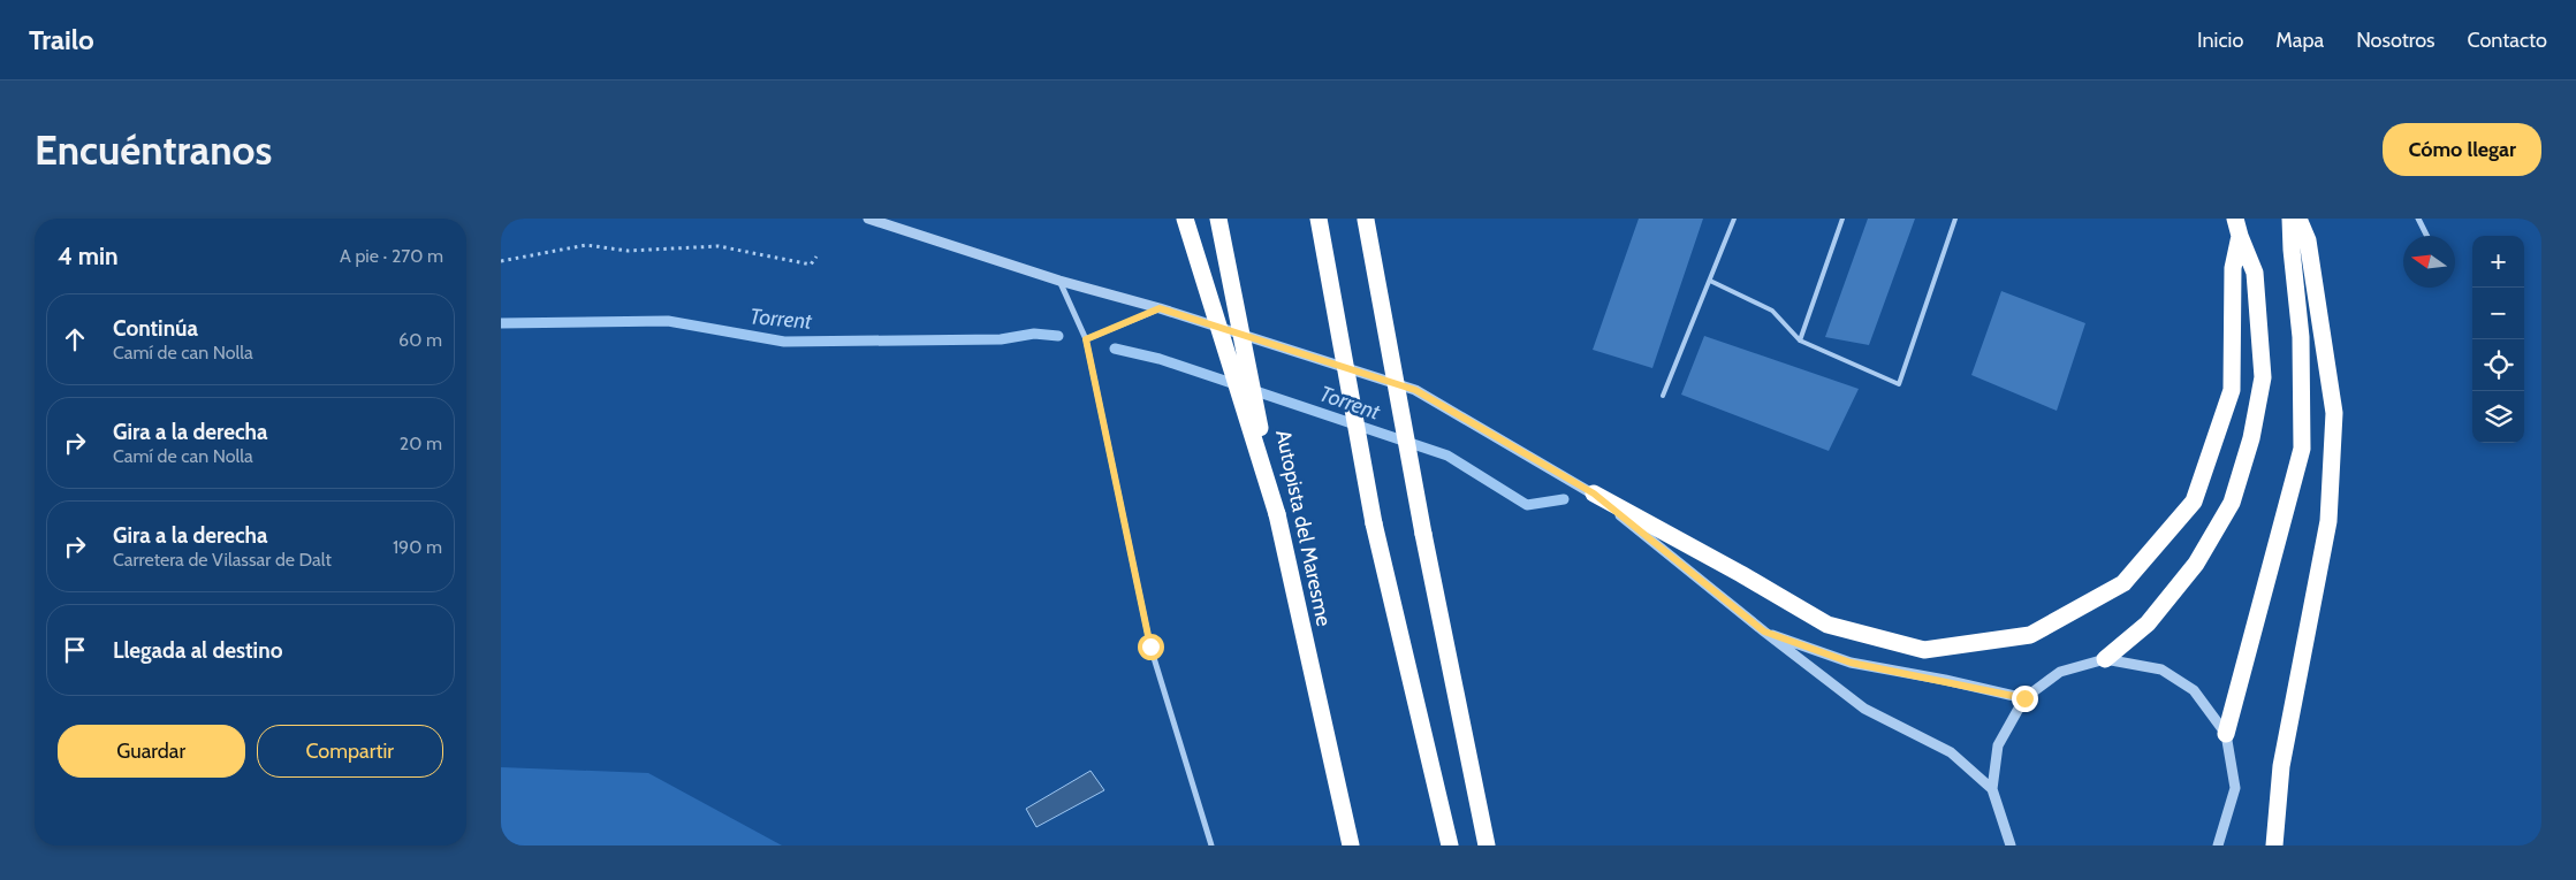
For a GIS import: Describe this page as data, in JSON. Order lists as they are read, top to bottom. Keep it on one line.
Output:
{"streets":{"highway":["Autopista del Maresme"]},"water":["Torrent"],"north":"left","page":{"header":"Trailo","nav":["Inicio","Mapa","Nosotros","Contacto"],"buttons":["Cómo llegar",["Guardar","Compartir"]],"title":"Encuéntranos","heading":["4 min","A pie · 270 m"],"map_buttons":["+","−"],"list":[["Continúa","Camí de can Nolla","60 m"],["Gira a la derecha","Camí de can Nolla","20 m"],["Gira a la derecha","Carretera de Vilassar de Dalt","190 m"],"Llegada al destino"]}}
